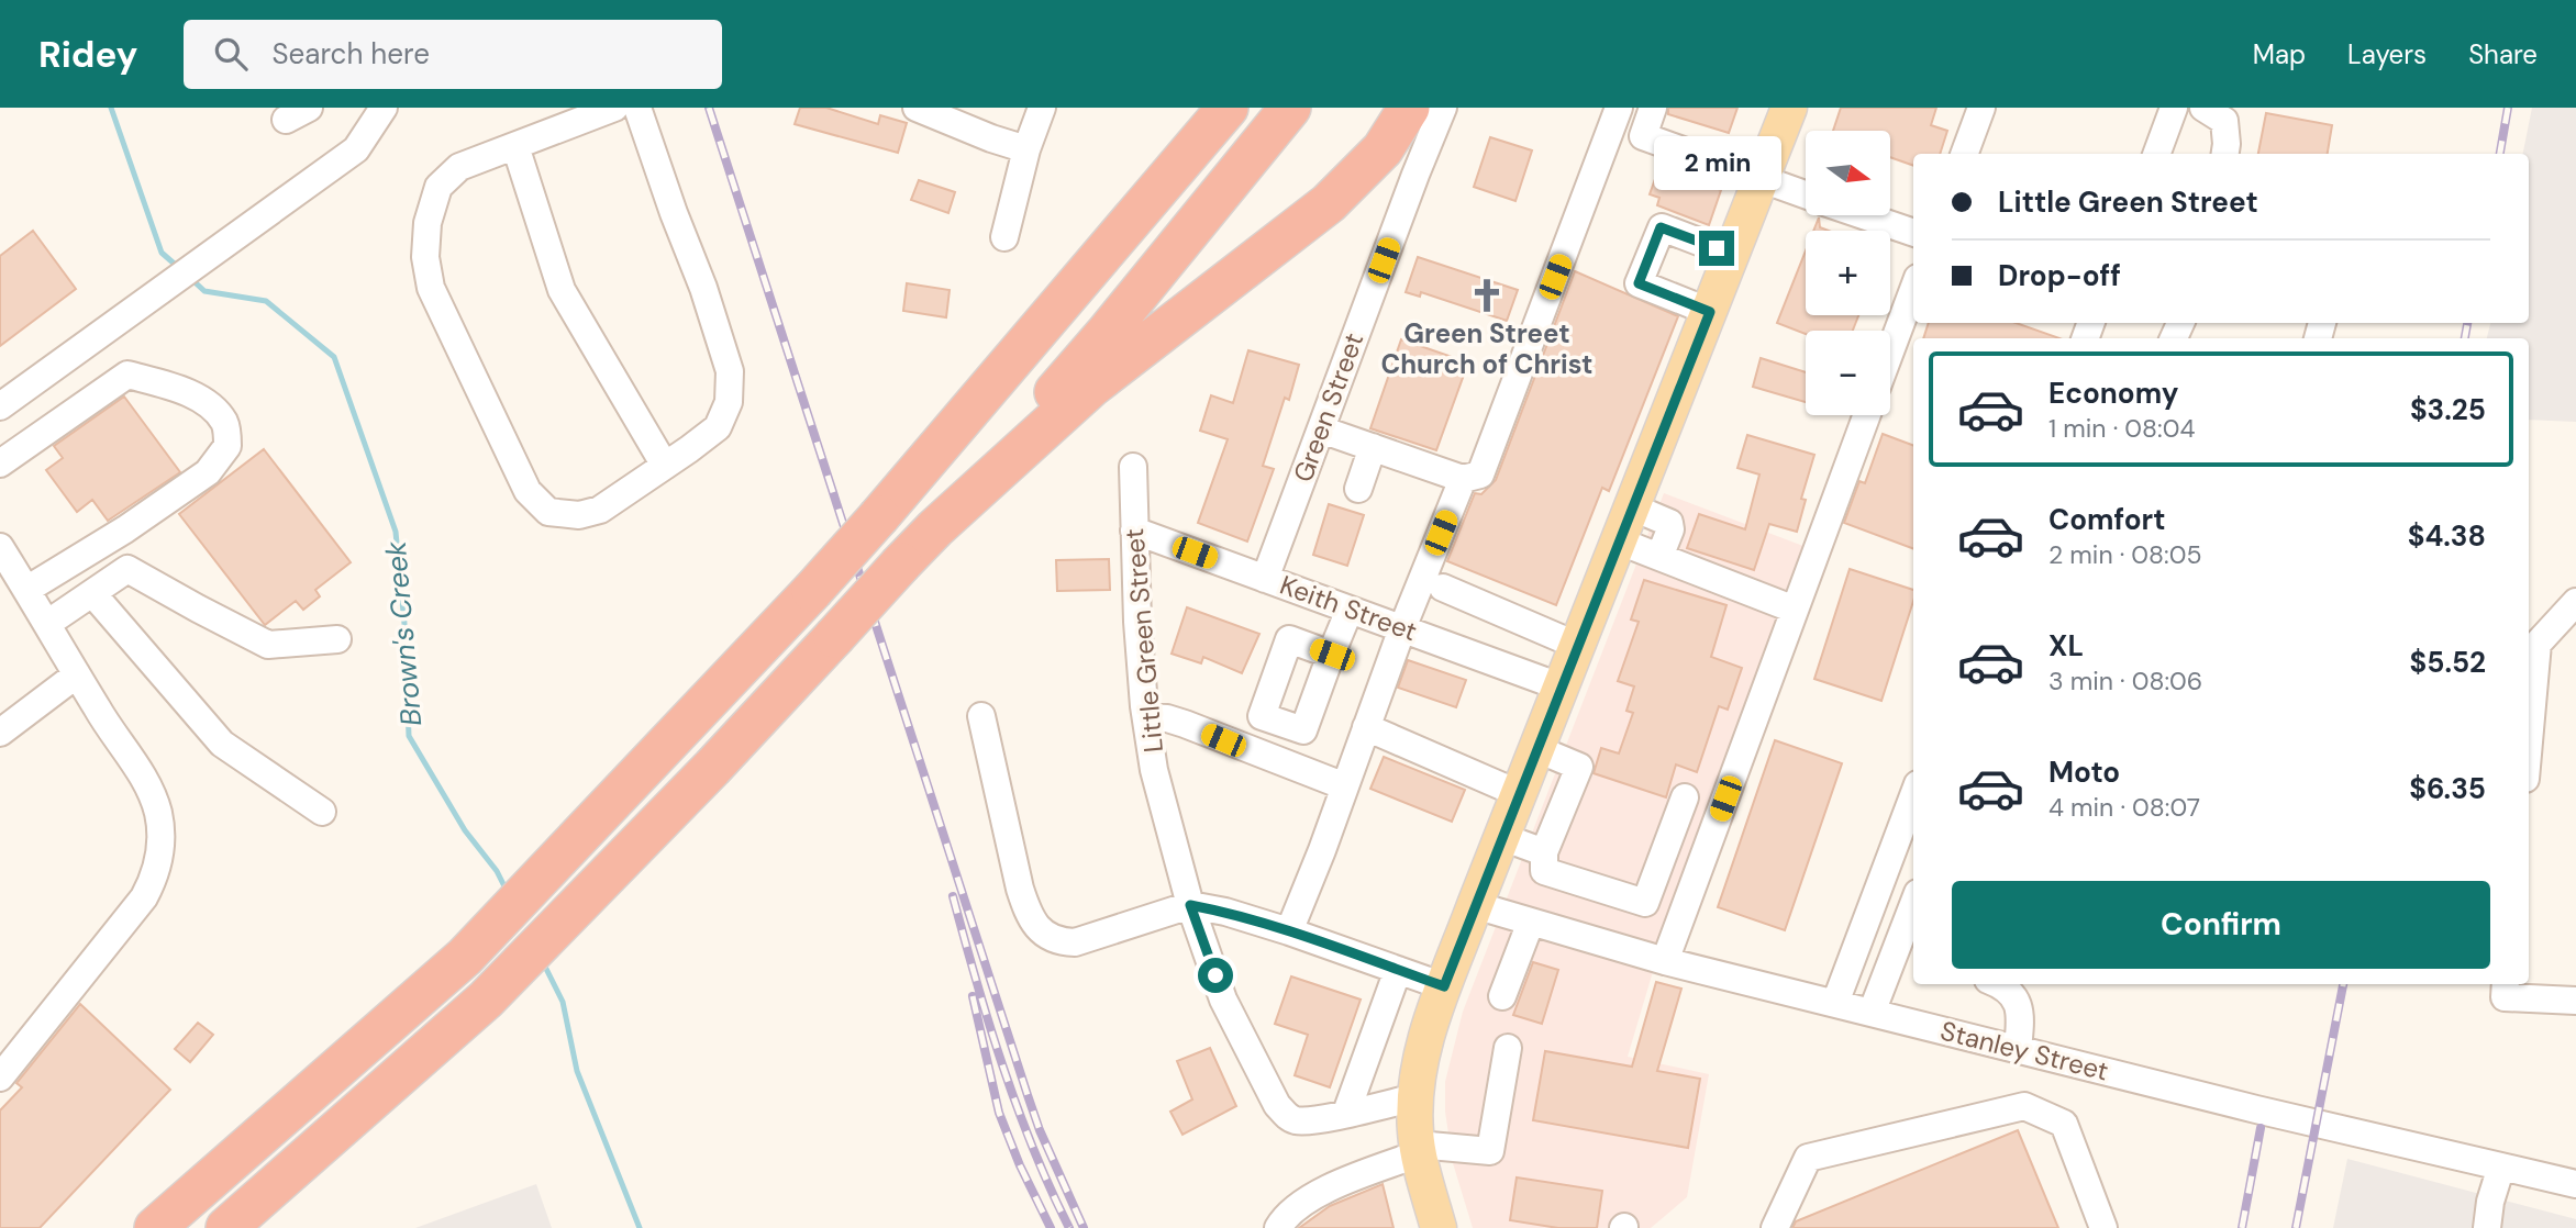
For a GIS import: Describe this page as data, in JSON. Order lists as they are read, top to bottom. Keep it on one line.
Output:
{"streets":{"street":["Green Street","Keith Street","Little Green Street","Stanley Street"]},"crossings":[["Green Street","Keith Street"],["Keith Street","Little Green Street"]],"water":["Brown's Creek"],"places":{"church":["Green Street Church of Christ"]},"north":"right","page":{"header":"Ridey","search":"Search here","nav":["Map","Layers","Share"],"map_buttons":["+","−"],"bubble":"2 min","banner":["Little Green Street","Drop-off"],"list":[{"name":"Economy","note":"1 min · 08:04","value":"$3.25"},{"name":"Comfort","note":"2 min · 08:05","value":"$4.38"},{"name":"XL","note":"3 min · 08:06","value":"$5.52"},{"name":"Moto","note":"4 min · 08:07","value":"$6.35"}],"buttons":"Confirm"}}
